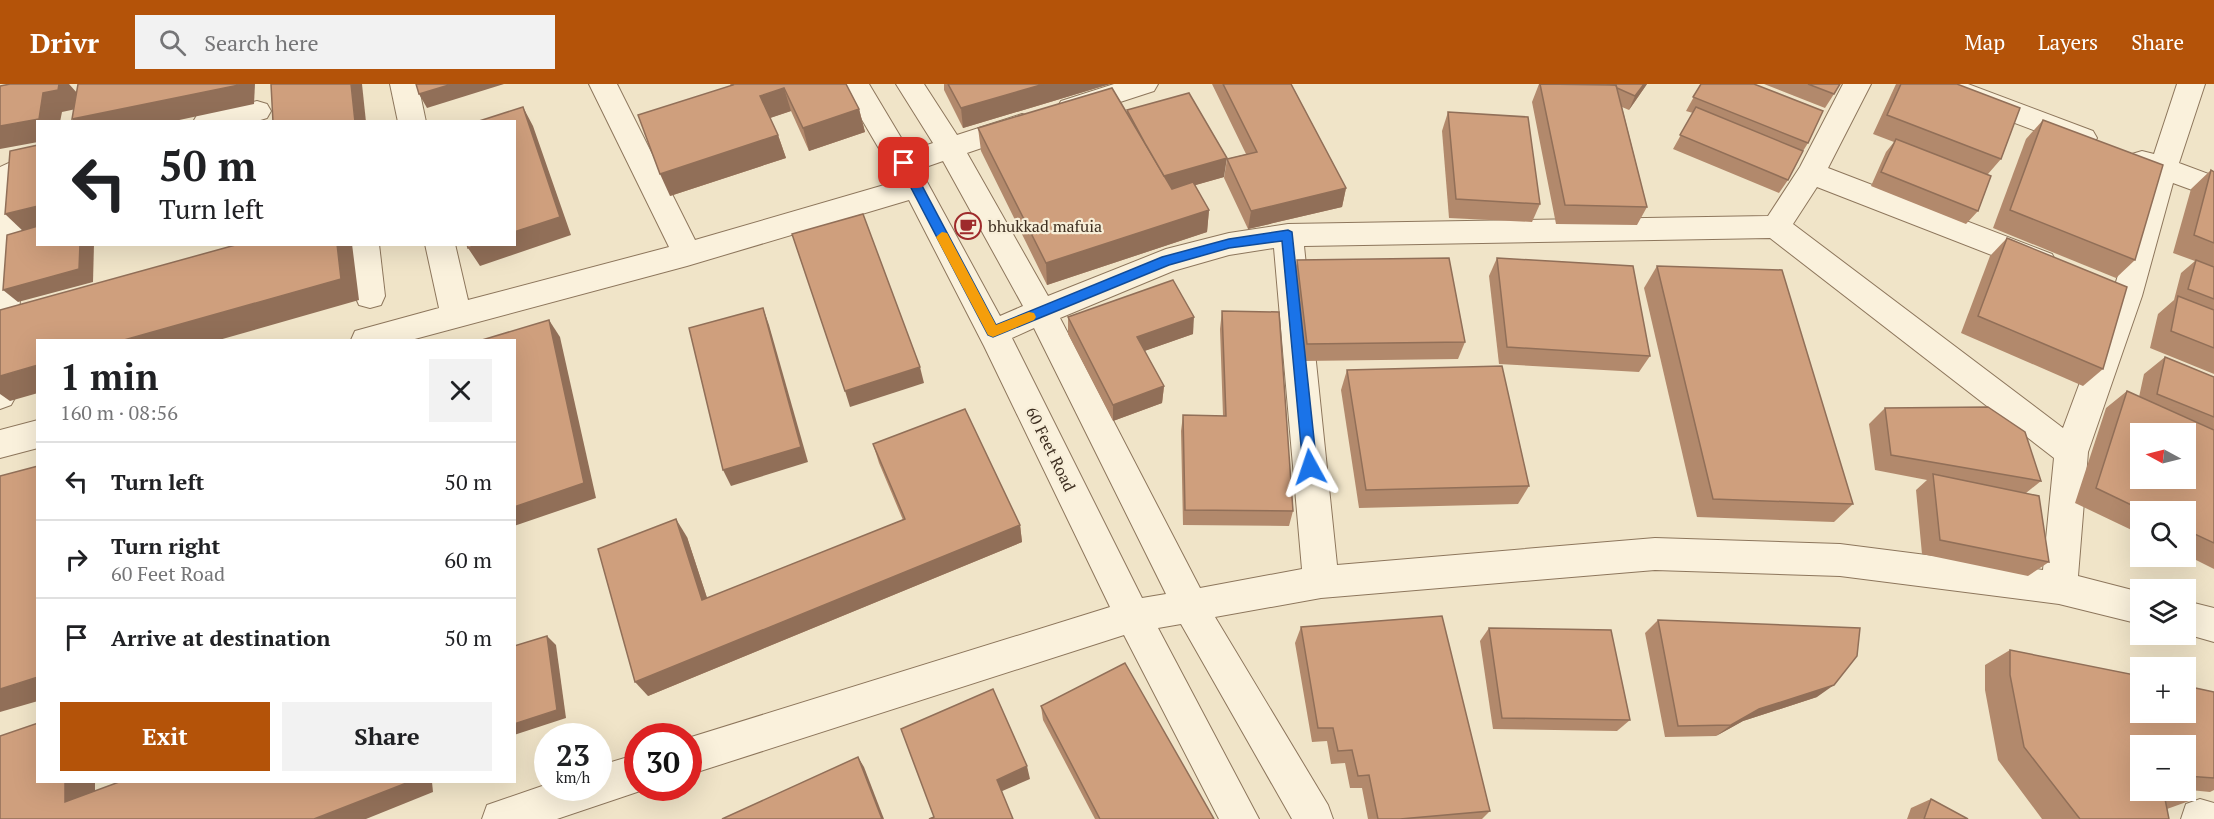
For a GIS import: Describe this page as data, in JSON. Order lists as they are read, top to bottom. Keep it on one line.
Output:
{"streets":{"street":["60 Feet Road"]},"places":{"cafe":["bhukkad mafuia"]},"north":"left","page":{"header":"Drivr","search":"Search here","nav":["Map","Layers","Share"],"turn":["50 m","Turn left"],"heading":["1 min","160 m · 08:56"],"map_buttons":["+","−"],"list":[{"name":"Turn left","value":"50 m"},{"name":"Turn right","note":"60 Feet Road","value":"60 m"},{"name":"Arrive at destination","value":"50 m"}],"buttons":["Exit","Share"],"speed":"23 km/h","limit":"30"}}
